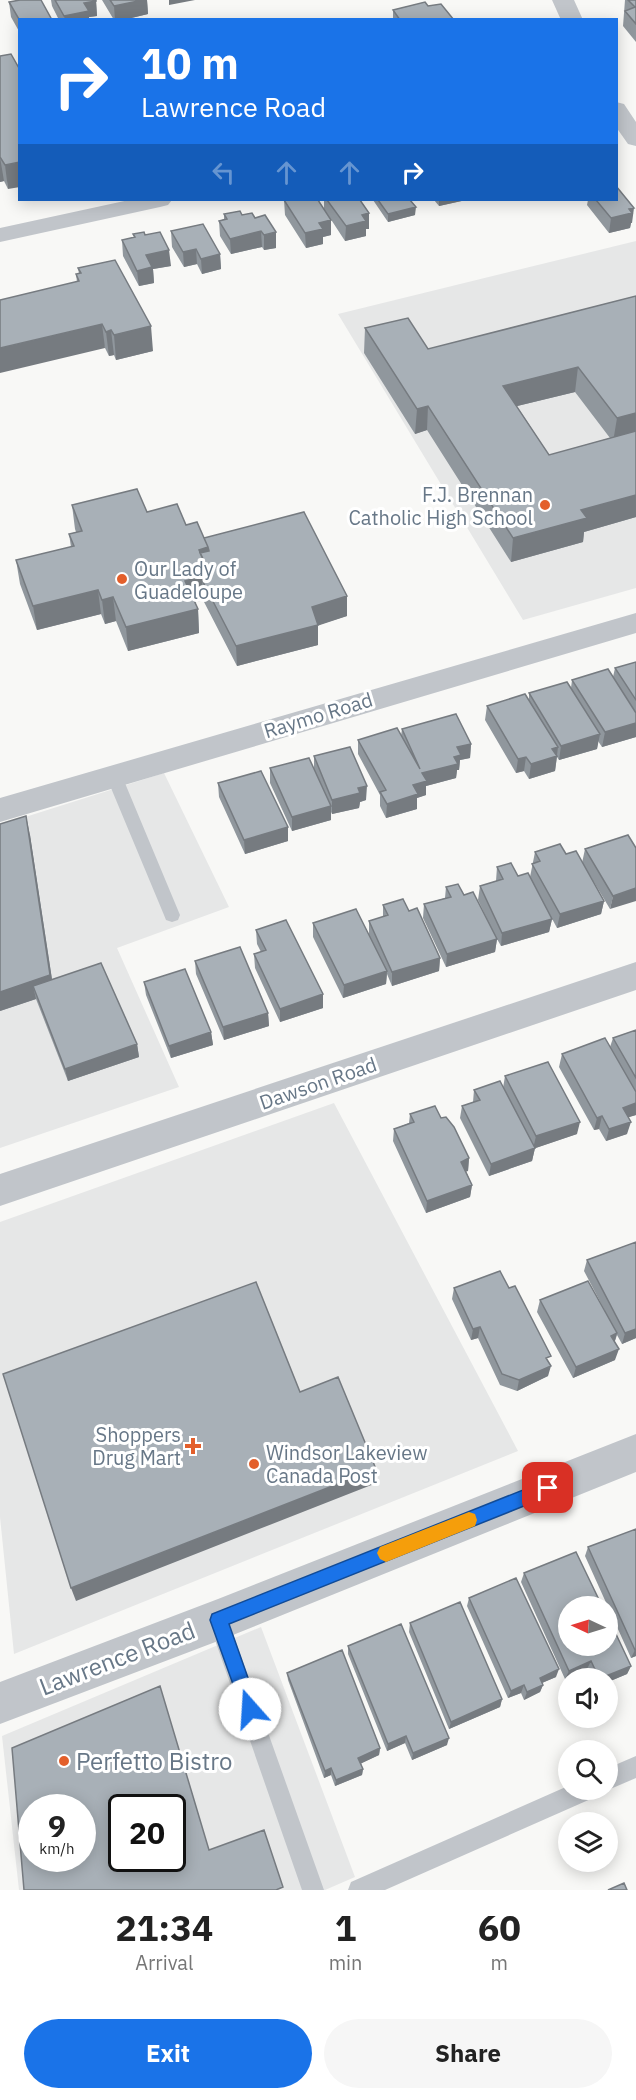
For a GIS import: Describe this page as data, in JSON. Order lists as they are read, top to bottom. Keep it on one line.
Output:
{"streets":{"street":["Raymo Road","Dawson Road","Lawrence Road"]},"places":{"other":["F.J. Brennan Catholic High School","Our Lady of Guadeloupe","Windsor Lakeview Canada Post","Perfetto Bistro"],"health":["Shoppers Drug Mart"]},"north":"left","page":{"turn":["10 m","Lawrence Road"],"speed":"9 km/h","limit":"20","eta":["21:34","Arrival","1","min","60","m"],"buttons":["Exit","Share"]}}
